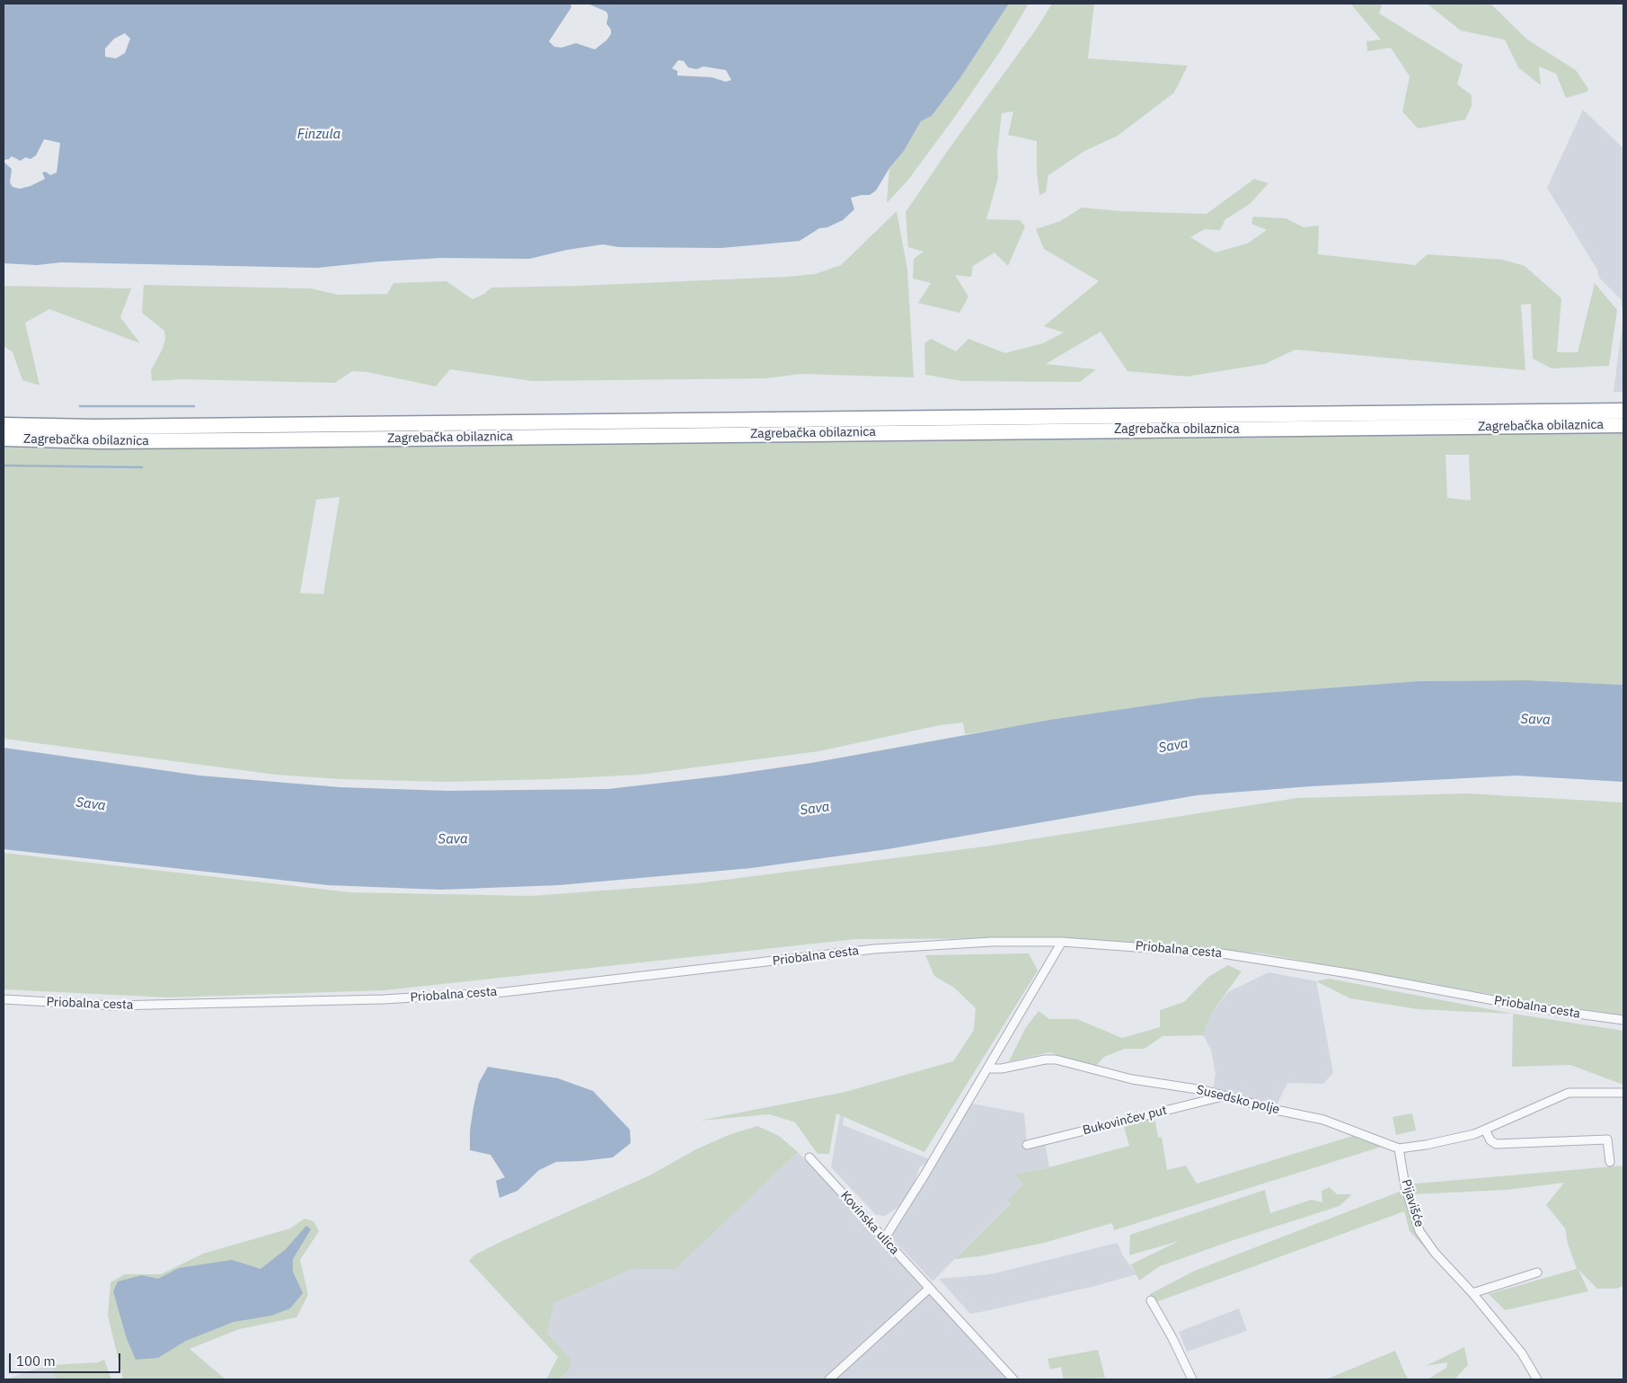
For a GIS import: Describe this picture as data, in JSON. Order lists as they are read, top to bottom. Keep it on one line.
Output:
{"streets":{"highway":["Zagrebačka obilaznica"],"street":["Priobalna cesta","Susedsko polje","Bukovinčev put","Pijavišće","Kovinska ulica"]},"crossings":[["Susedsko polje","Bukovinčev put"],["Susedsko polje","Pijavišće"]],"water":["Finzula","Sava"],"scale_bar":"100 m"}
